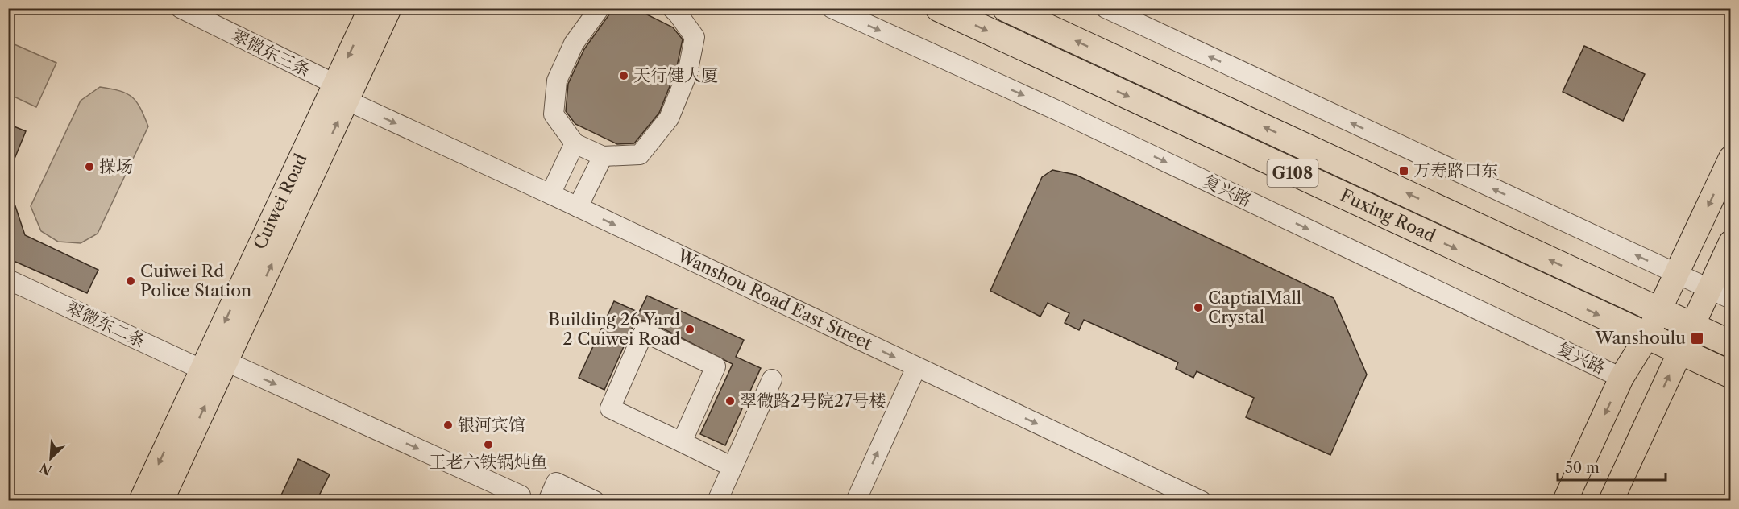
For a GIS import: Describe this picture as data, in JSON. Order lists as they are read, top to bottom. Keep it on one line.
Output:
{"streets":{"highway":["G108","Fuxing Road"],"main road":["Cuiwei Road"],"street":["翠微东三条","复兴路","Wanshou Road East Street","翠微东二条"]},"crossings":[["翠微东三条","Cuiwei Road"],["翠微东三条","Wanshou Road East Street"],["Cuiwei Road","Wanshou Road East Street"],["Cuiwei Road","翠微东二条"]],"one_way":["Wanshou Road East Street"],"places":{"other":["天行健大厦","操场","Cuiwei Rd Police Station","CaptialMall Crystal","Building 26 Yard 2 Cuiwei Road","翠微路2号院27号楼","银河宾馆","王老六铁锅炖鱼"],"transit":["万寿路口东","Wanshoulu"]},"scale_bar":"50 m","north":"bottom left"}
